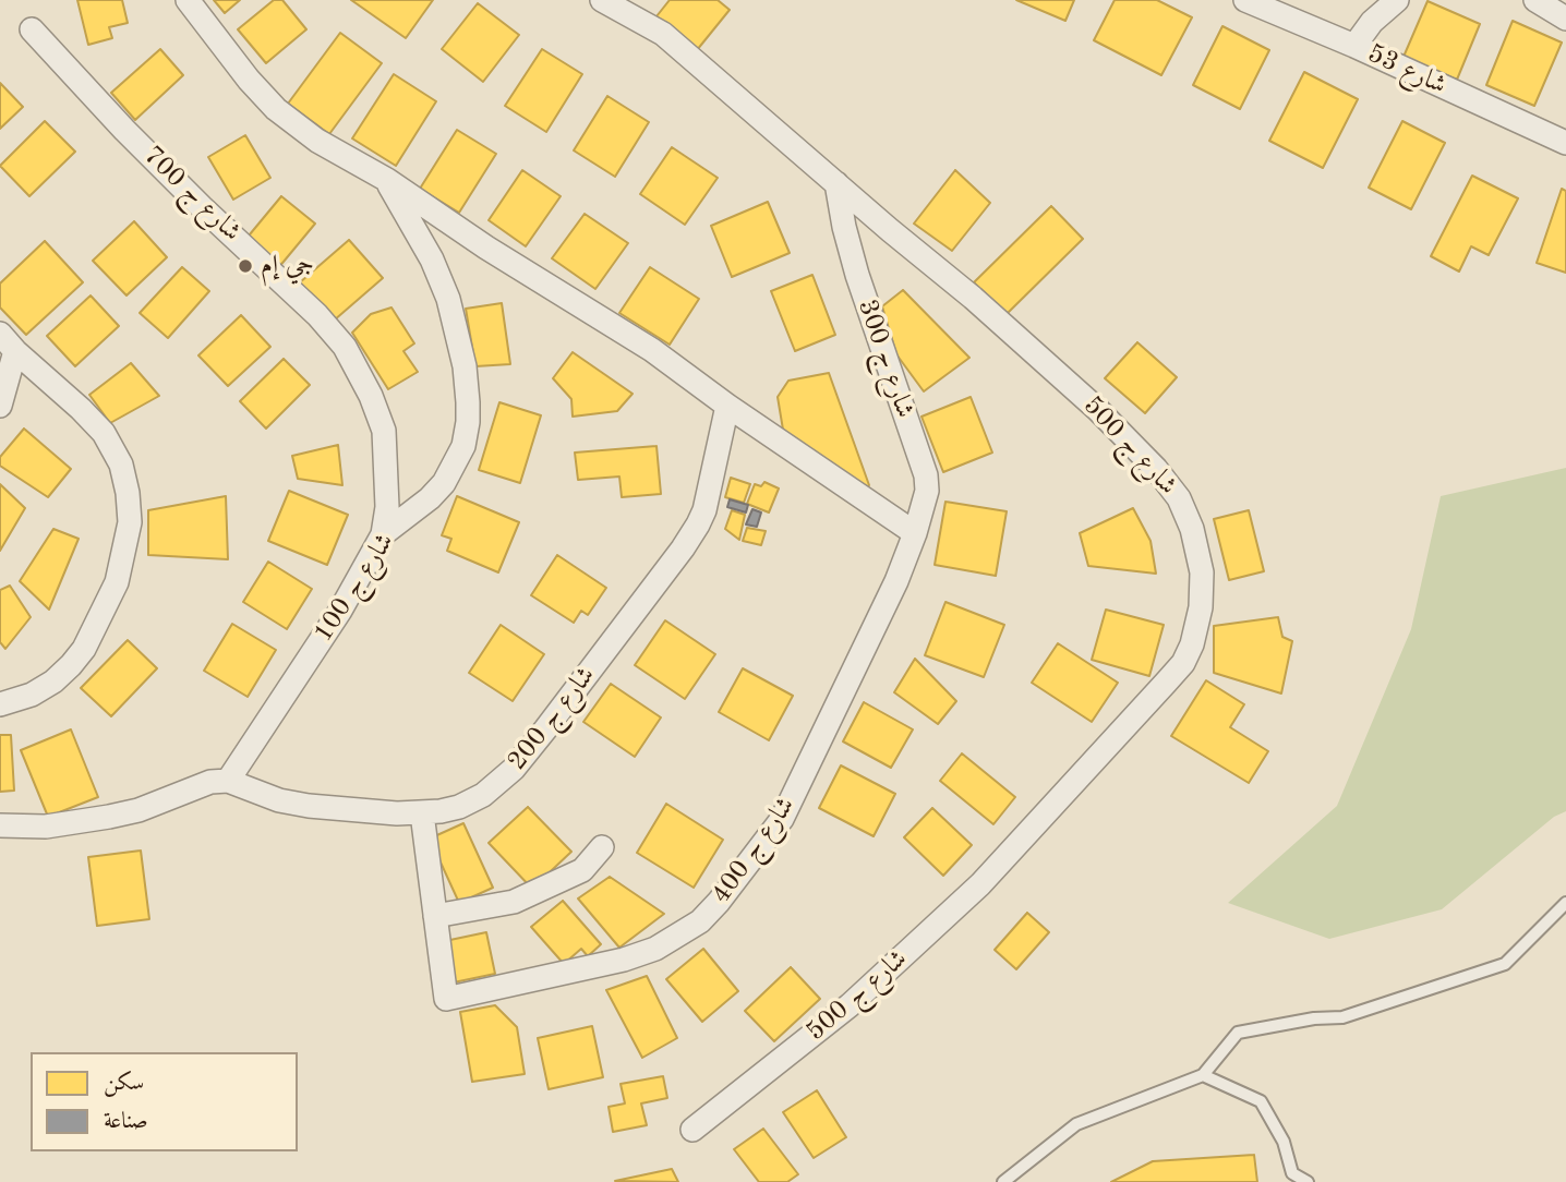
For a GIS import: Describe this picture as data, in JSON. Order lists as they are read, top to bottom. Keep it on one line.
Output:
{"streets":{"street":["شارع 53","شارع ج 700","شارع ج 300","شارع ج 500","شارع ج 100","شارع ج 200","شارع ج 400"]},"crossings":[["شارع ج 700","شارع ج 100"],["شارع ج 300","شارع ج 500"],["شارع ج 300","شارع ج 400"],["شارع ج 100","شارع ج 200"]],"places":["جي إم"],"legend":["سكن","صناعة"]}
